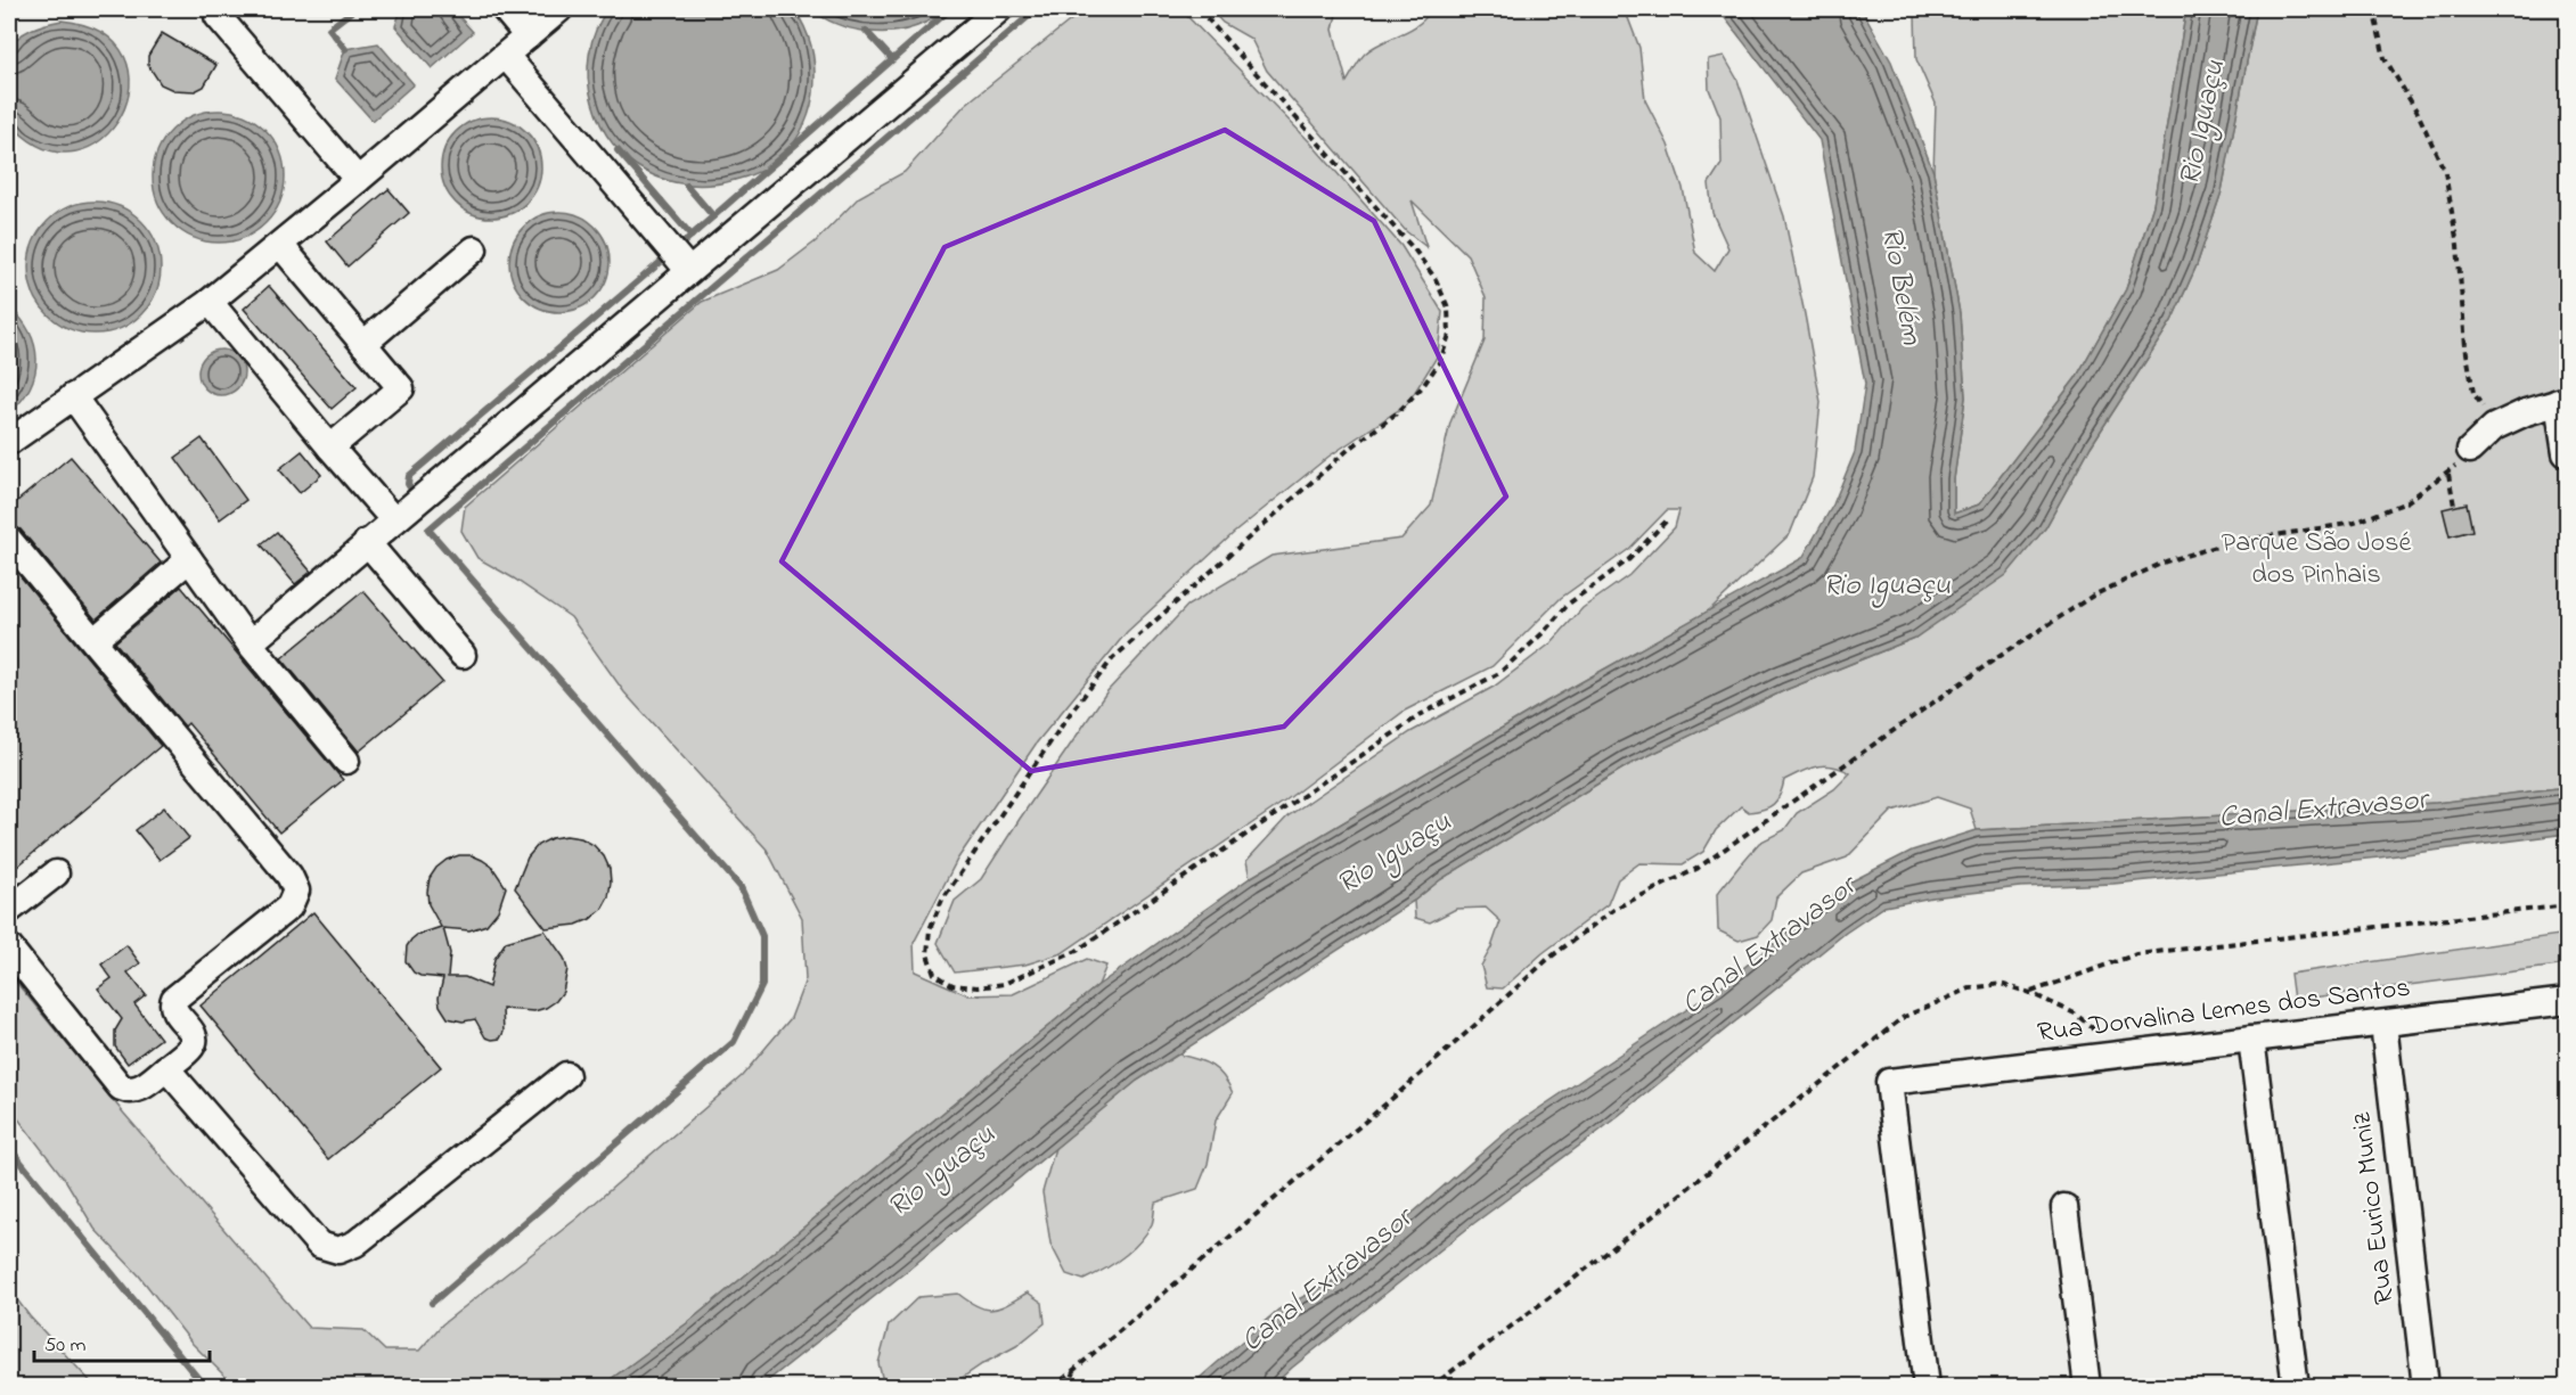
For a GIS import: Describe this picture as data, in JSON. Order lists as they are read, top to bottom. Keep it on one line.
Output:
{"streets":{"street":["Rua Dorvalina Lemes dos Santos","Rua Eurico Muniz"]},"crossings":[["Rua Dorvalina Lemes dos Santos","Rua Eurico Muniz"]],"water":["Rio Iguaçu","Rio Belém","Canal Extravasor"],"parks":["Parque São José dos Pinhais"],"scale_bar":"50 m"}
